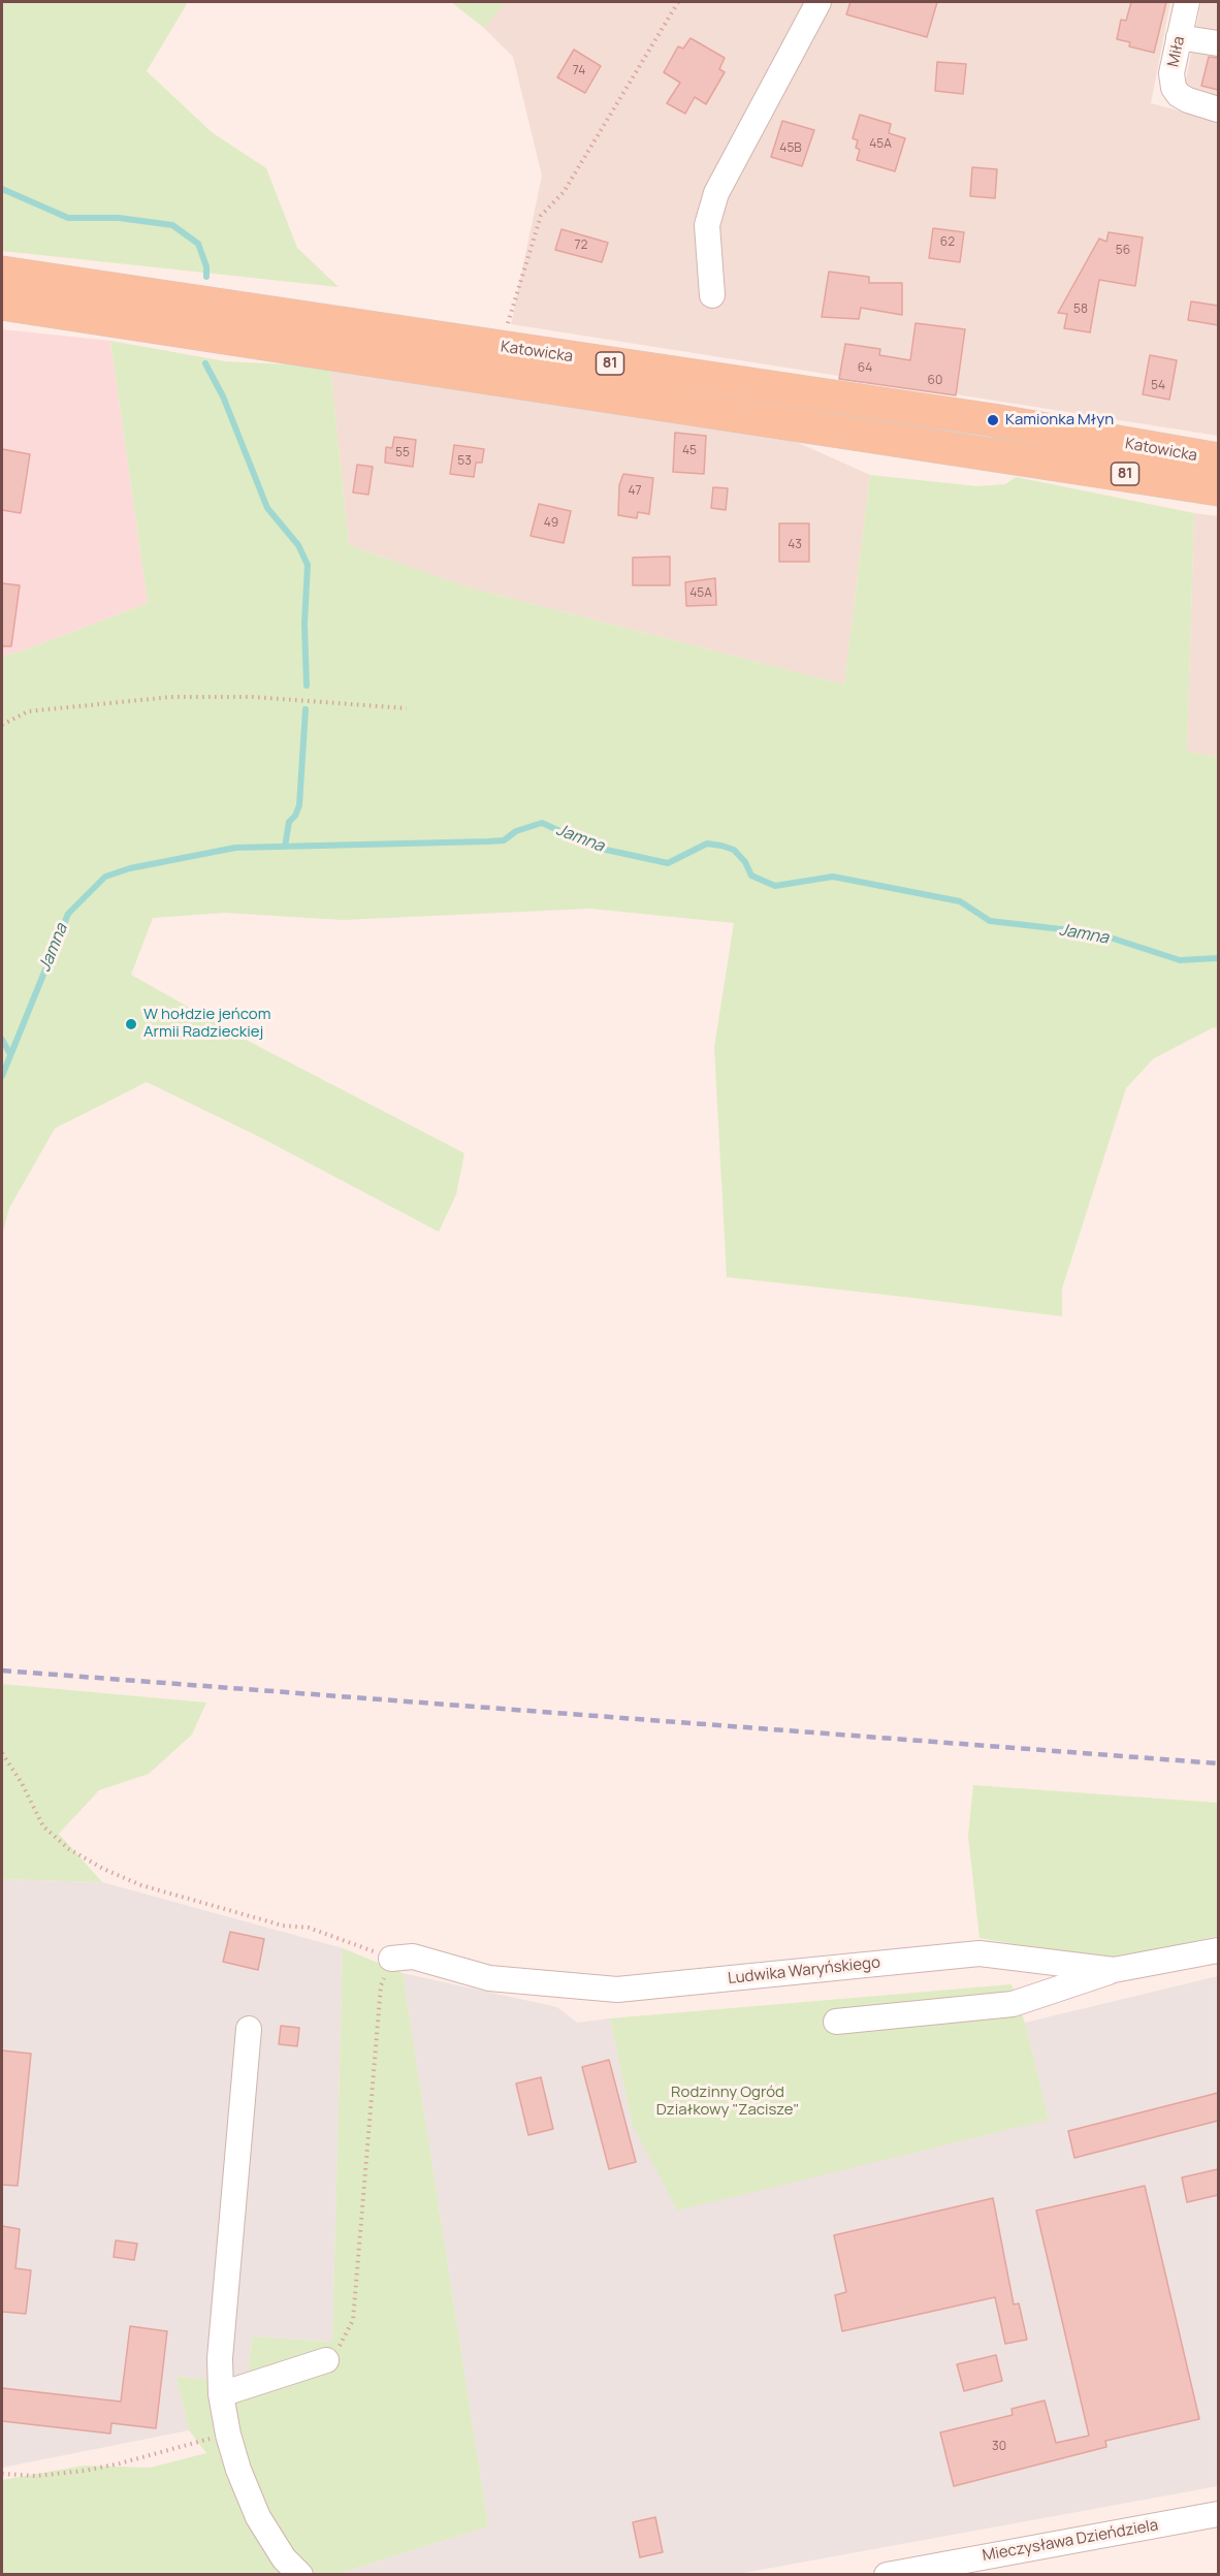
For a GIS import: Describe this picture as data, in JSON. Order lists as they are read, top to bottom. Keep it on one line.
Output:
{"streets":{"main road":["Katowicka","81"],"street":["Miła","Ludwika Waryńskiego","Mieczysława Dzieńdziela"]},"water":["Jamna"],"parks":["Rodzinny Ogród Działkowy \"Zacisze\""],"places":["Kamionka Młyn","W hołdzie jeńcom Armii Radzieckiej"],"house_numbers":["74","45A","45B","62","72","56","58","64","60","54","45","55","53","47","49","43","45A","30"]}
